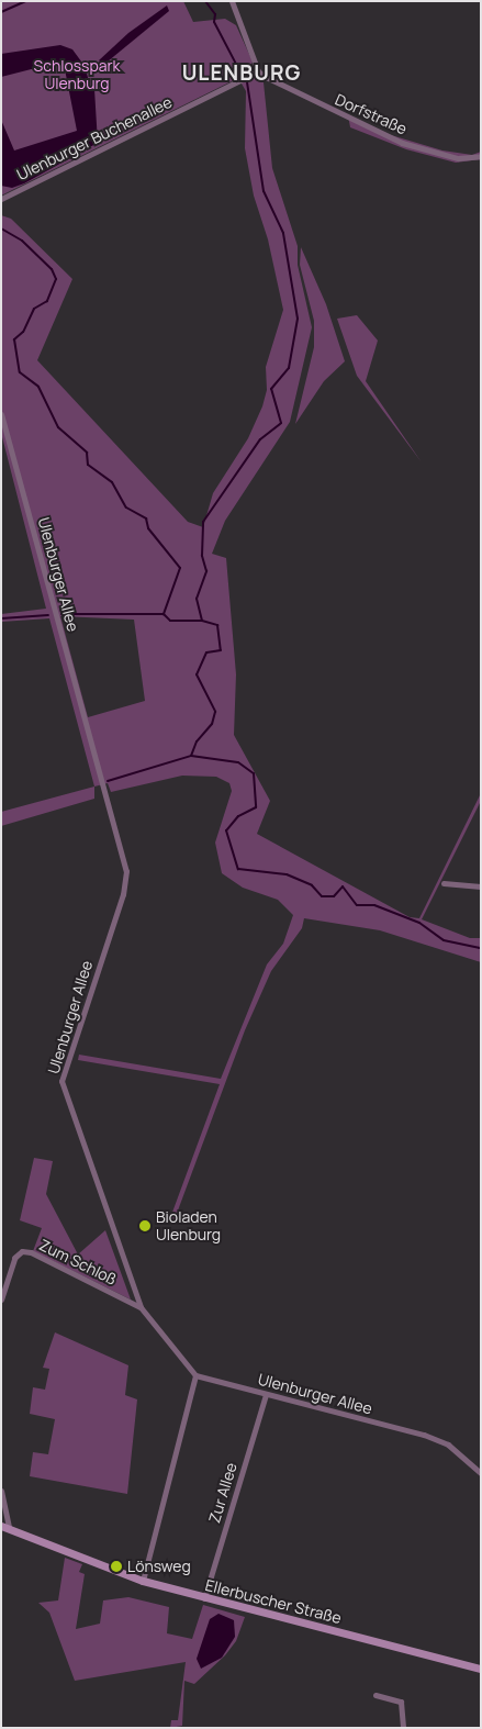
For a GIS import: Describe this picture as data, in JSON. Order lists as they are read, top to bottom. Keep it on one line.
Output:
{"streets":{"main road":["Ellerbuscher Straße"],"street":["Dorfstraße","Ulenburger Buchenallee","Ulenburger Allee","Zum Schloß","Zur Allee"]},"crossings":[["Dorfstraße","Ulenburger Buchenallee"],["Ulenburger Allee","Zum Schloß"],["Ulenburger Allee","Zur Allee"],["Zur Allee","Ellerbuscher Straße"]],"districts":["ULENBURG"],"parks":["Schlosspark Ulenburg"],"places":["Bioladen Ulenburg","Lönsweg"]}
